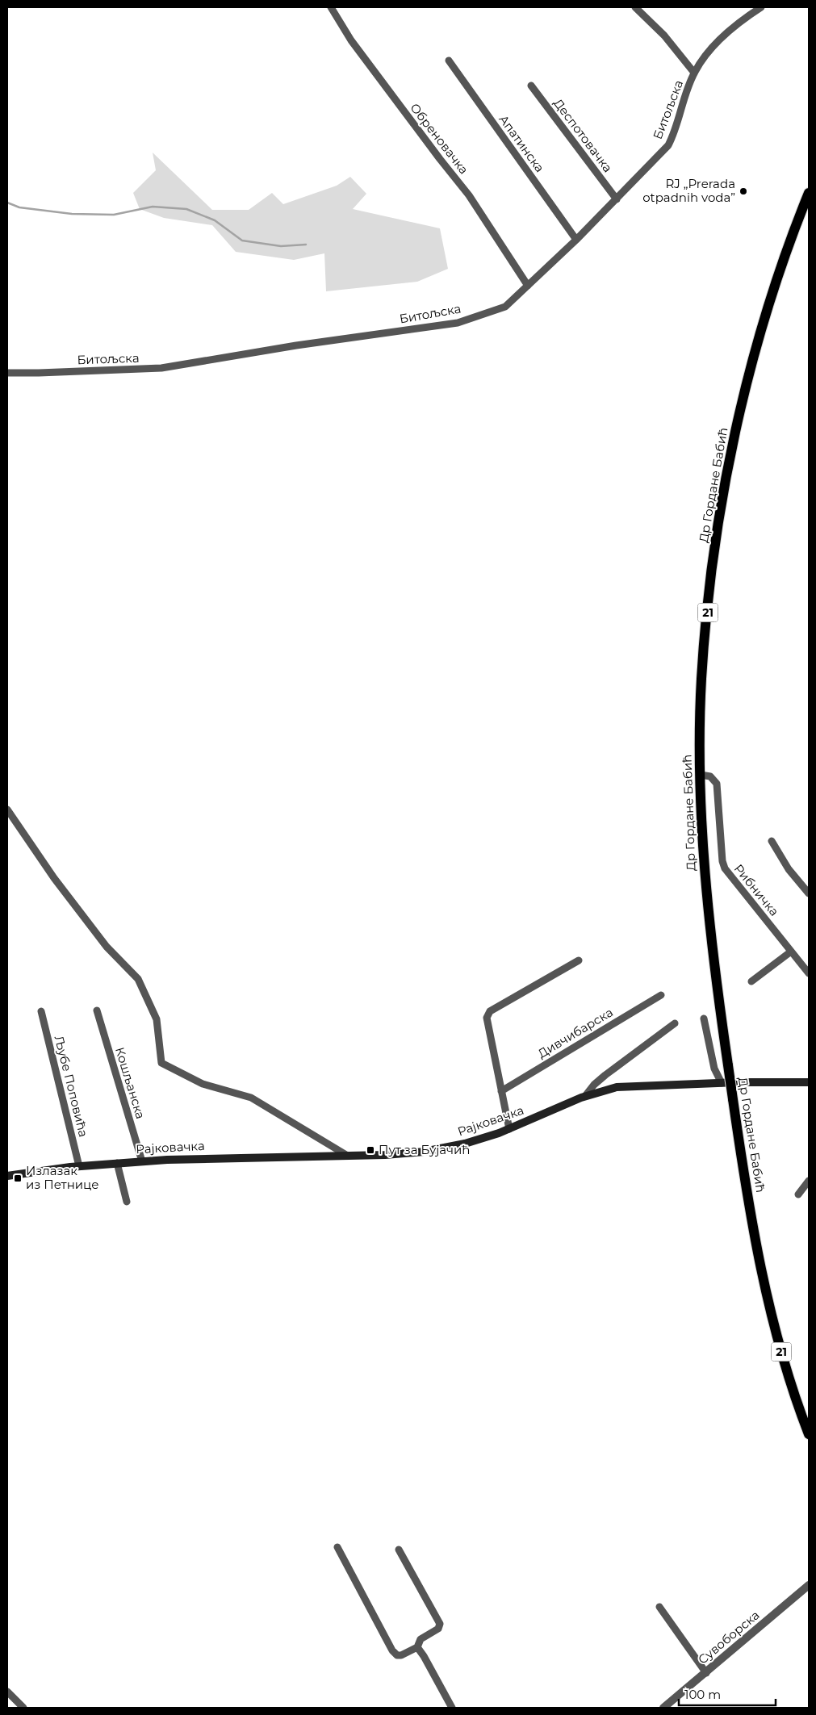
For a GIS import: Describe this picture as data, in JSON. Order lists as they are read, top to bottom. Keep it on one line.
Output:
{"streets":{"main road":["Др Гордане Бабић","21","Рајковачка"],"street":["Битољска","Деспотовачка","Обреновачка","Апатинска","Рибничка","Дивчибарска","Кошљанска","Љубе Поповића","Сувоборска"]},"crossings":[["Битољска","Деспотовачка"],["Битољска","Обреновачка"],["Битољска","Апатинска"],["Др Гордане Бабић","Рибничка"],["Кошљанска","Рајковачка"],["Љубе Поповића","Рајковачка"]],"places":{"other":["RJ „Prerada otpadnih voda”"],"transit":["Пут за Бујачић","Излазак из Петнице"]},"scale_bar":"100 m"}
